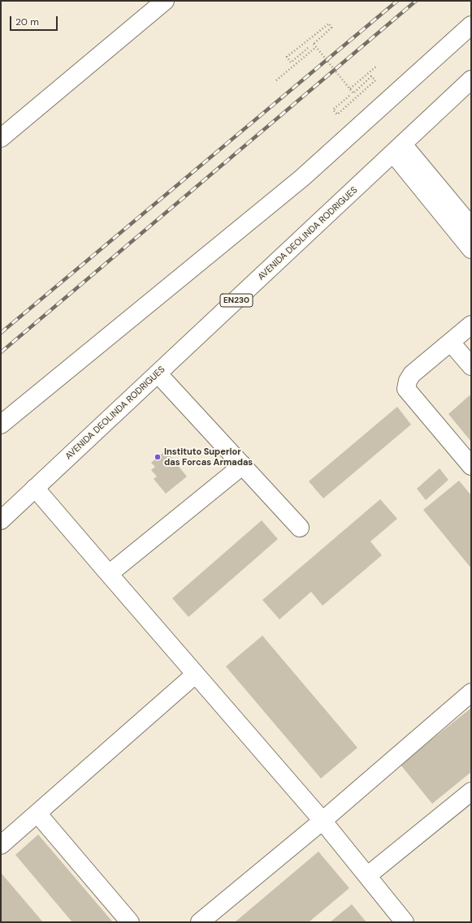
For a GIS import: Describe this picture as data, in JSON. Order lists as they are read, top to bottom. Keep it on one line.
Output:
{"streets":{"main road":["AVENIDA DEOLINDA RODRIGUES","EN230"]},"places":["Instituto Superior das Forcas Armadas"],"scale_bar":"20 m"}
